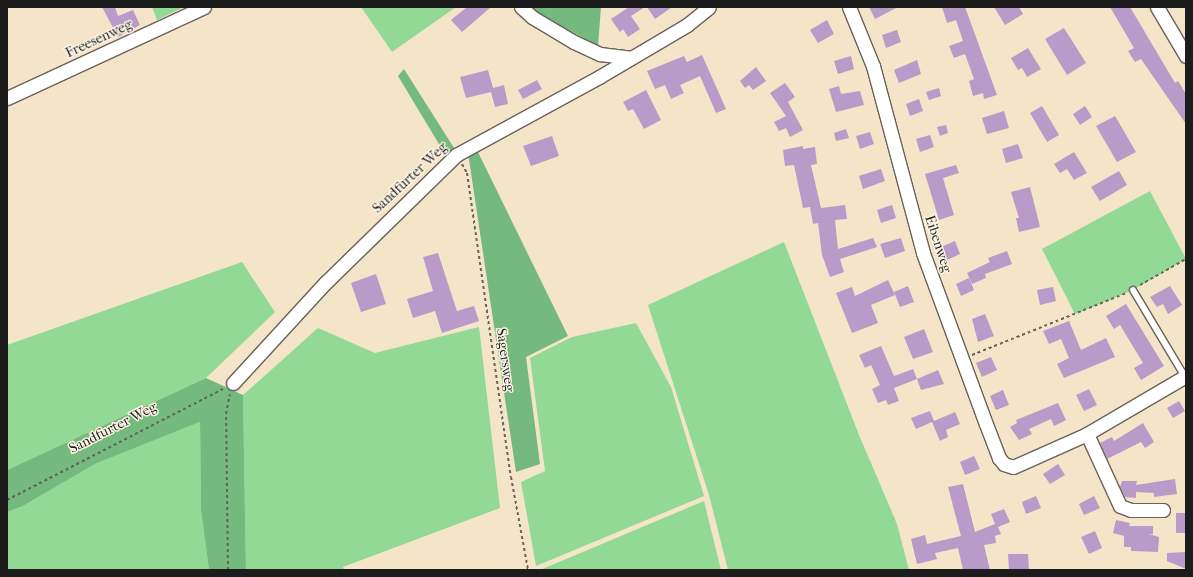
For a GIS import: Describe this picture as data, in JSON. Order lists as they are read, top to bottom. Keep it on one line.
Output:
{"streets":{"street":["Freesenweg","Sandfurter Weg","Eibenweg"],"path":["Sagersweg"]},"crossings":[["Sandfurter Weg","Sagersweg"]]}
